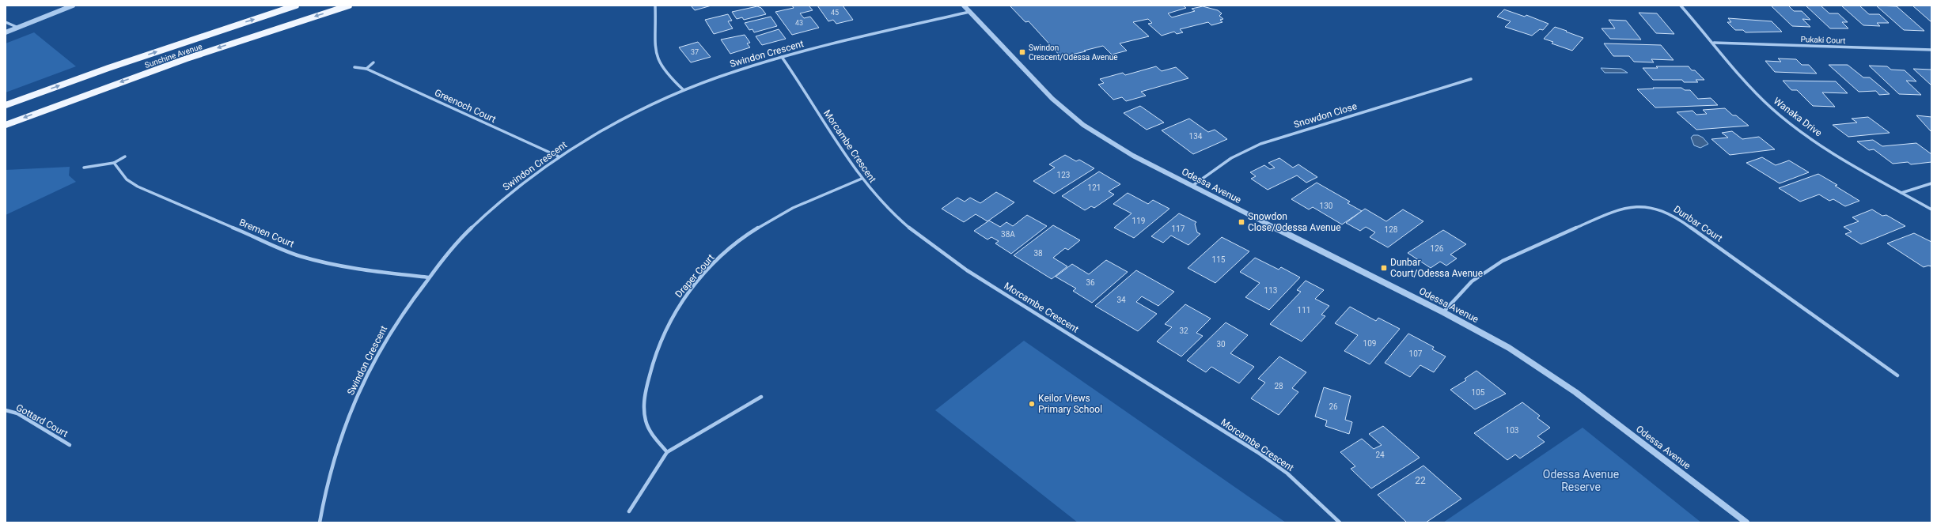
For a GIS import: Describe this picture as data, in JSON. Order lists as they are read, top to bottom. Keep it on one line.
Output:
{"streets":{"main road":["Sunshine Avenue"],"street":["Pukaki Court","Swindon Crescent","Greenoch Court","Snowdon Close","Wanaka Drive","Morcambe Crescent","Odessa Avenue","Dunbar Court","Bremen Court","Draper Court","Gottard Court"]},"crossings":[["Pukaki Court","Wanaka Drive"],["Swindon Crescent","Greenoch Court"],["Swindon Crescent","Morcambe Crescent"],["Swindon Crescent","Odessa Avenue"],["Swindon Crescent","Bremen Court"],["Snowdon Close","Odessa Avenue"],["Morcambe Crescent","Draper Court"],["Odessa Avenue","Dunbar Court"]],"parks":["Odessa Avenue Reserve"],"places":{"transit":["Swindon Crescent/Odessa Avenue","Snowdon Close/Odessa Avenue","Dunbar Court/Odessa Avenue"],"other":["Keilor Views Primary School"]},"house_numbers":["45","43","37","134","123","121","130","119","117","128","38A","126","38","115","36","113","34","111","32","109","30","107","28","105","26","103","24","22"]}
